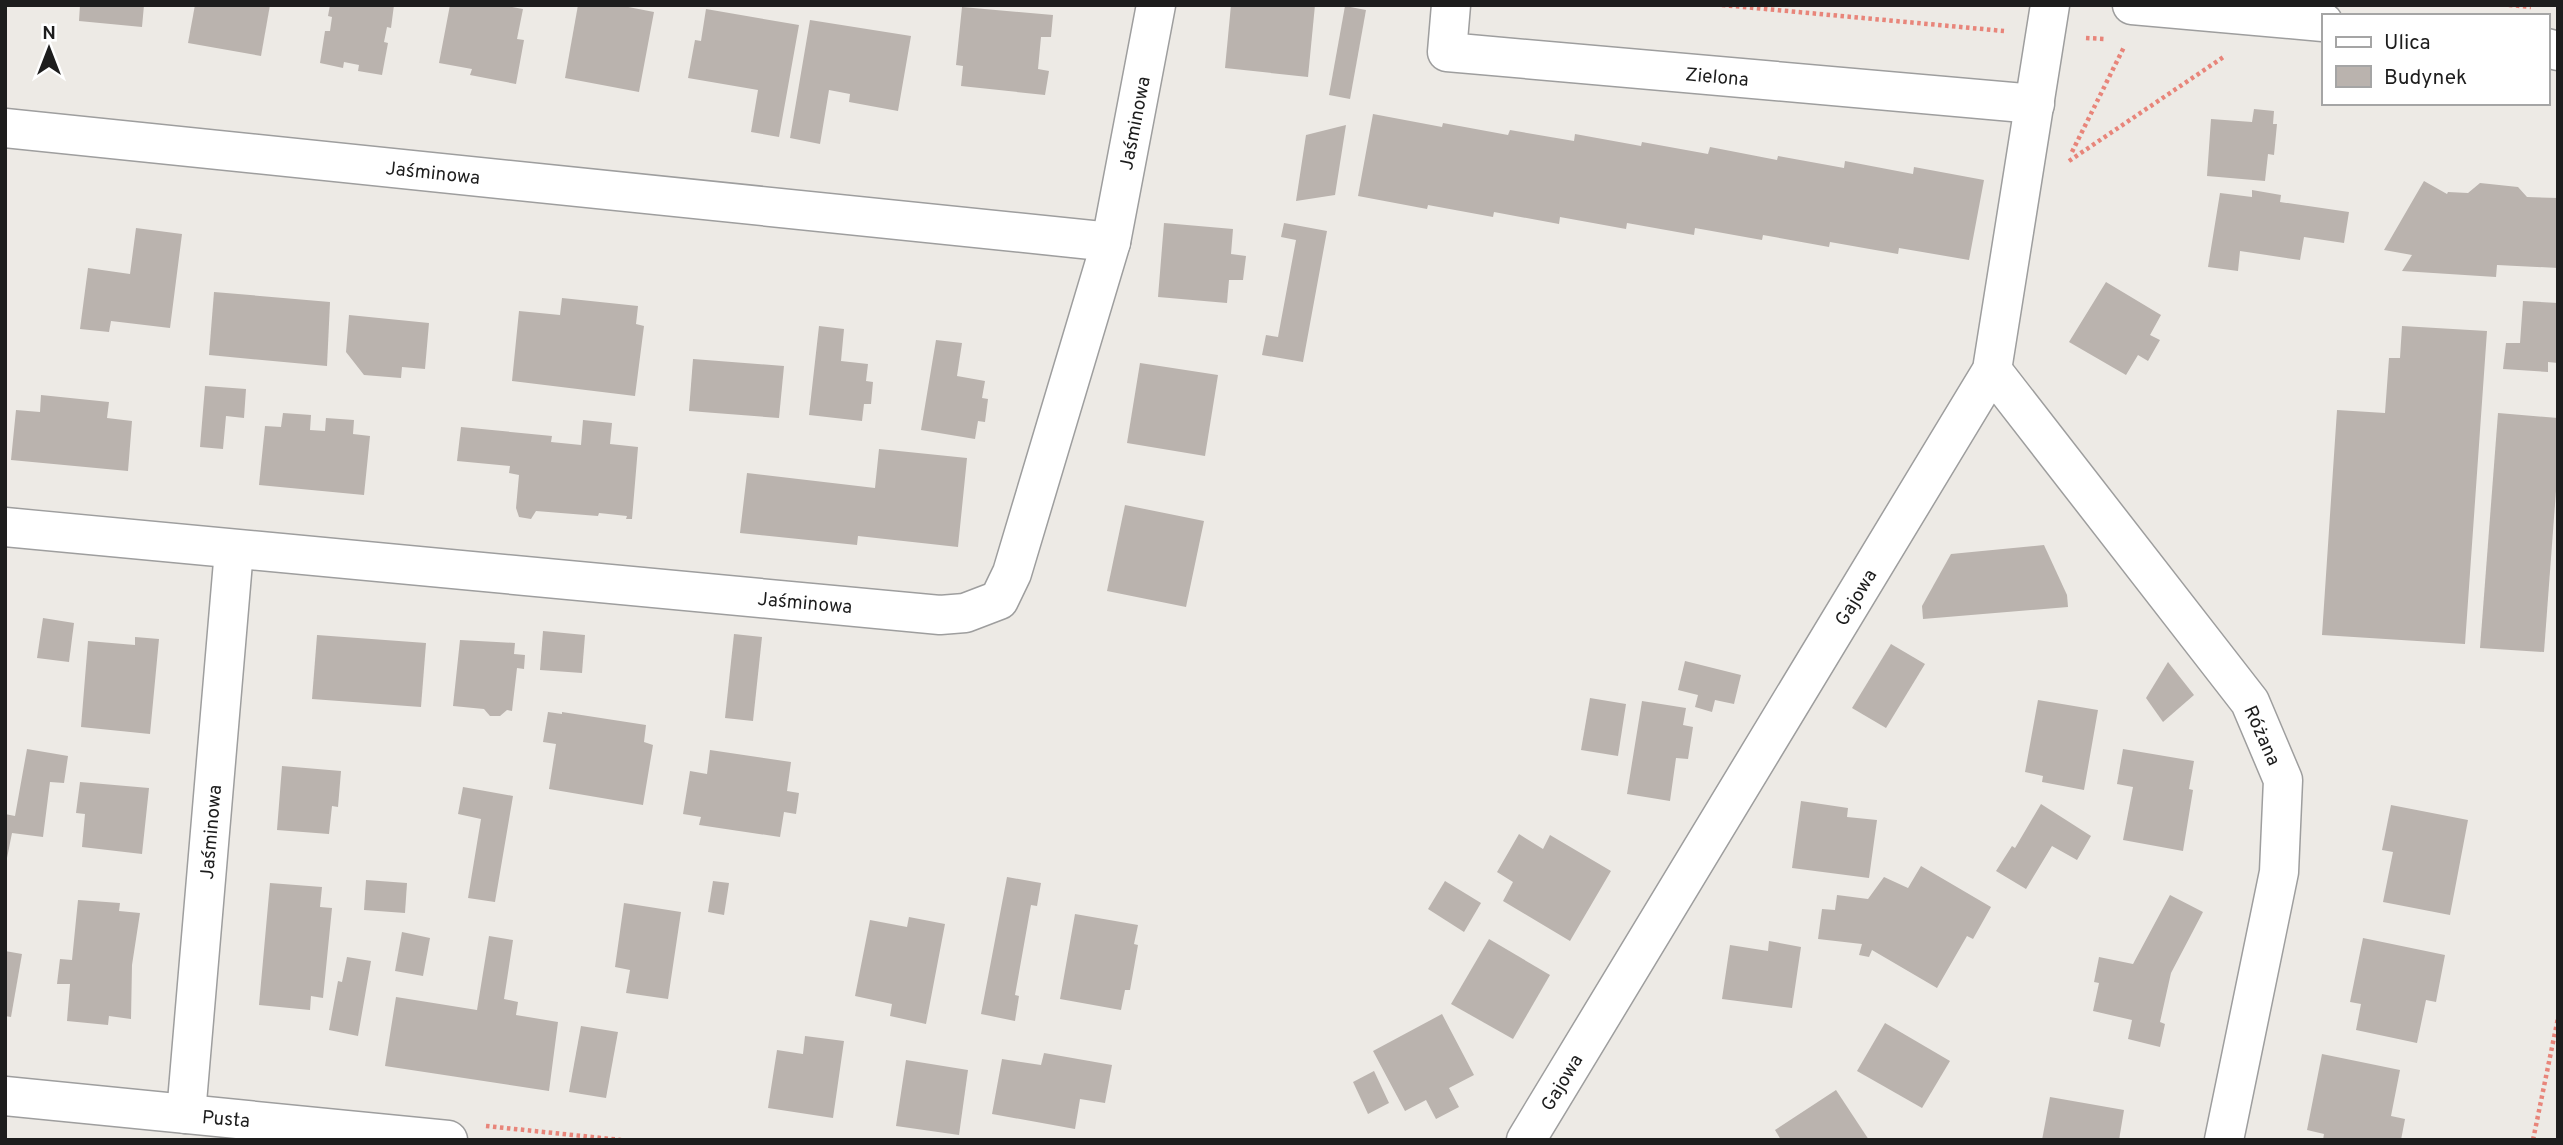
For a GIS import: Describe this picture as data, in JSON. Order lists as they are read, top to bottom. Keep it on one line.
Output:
{"streets":{"street":["Zielona","Jaśminowa","Gajowa","Różana","Pusta"]},"crossings":[["Zielona","Gajowa"],["Jaśminowa","Pusta"],["Gajowa","Różana"]],"legend":["Ulica","Budynek"],"north":"top"}
